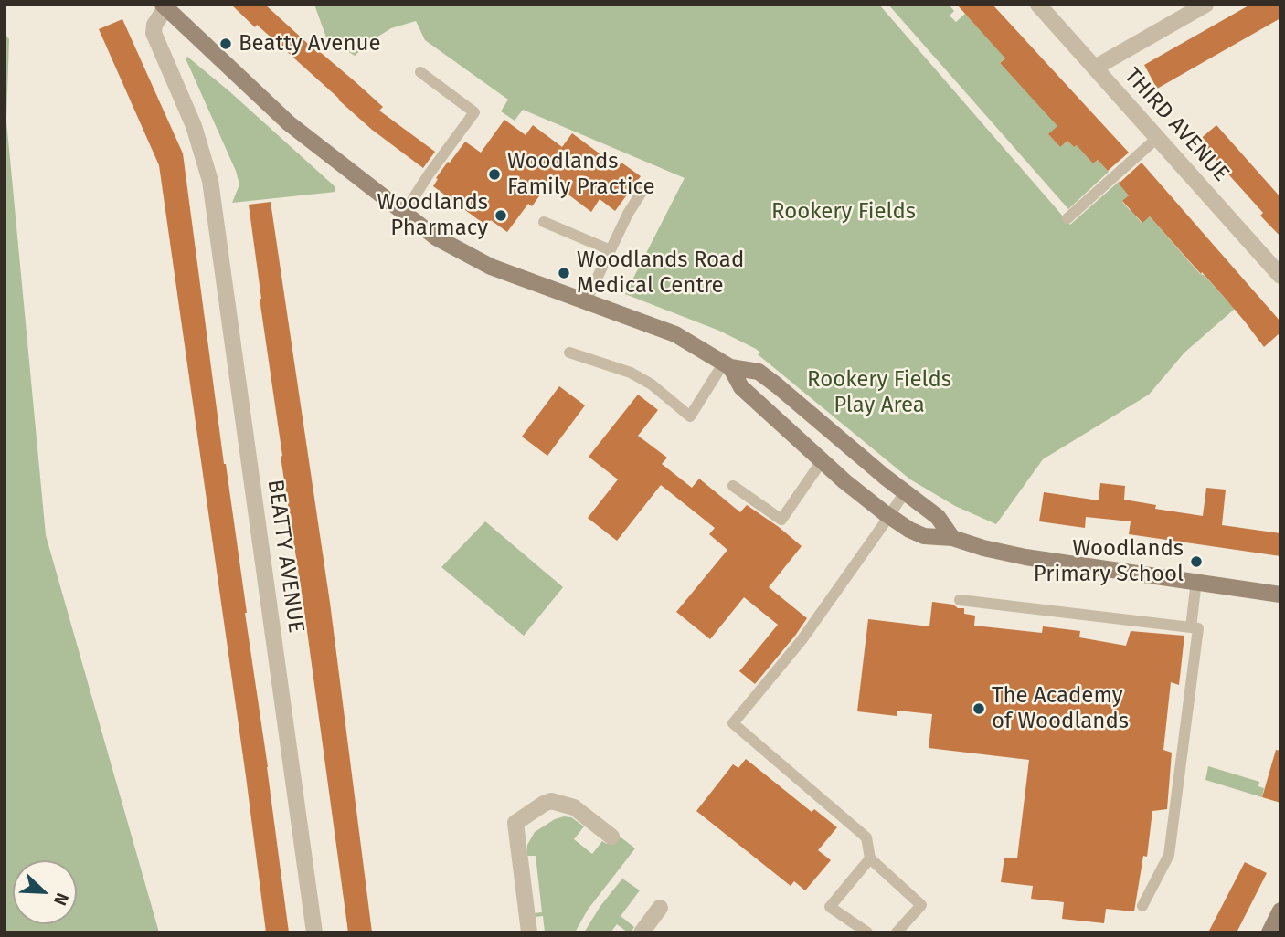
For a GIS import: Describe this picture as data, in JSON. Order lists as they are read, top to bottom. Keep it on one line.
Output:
{"streets":{"street":["THIRD AVENUE","BEATTY AVENUE"]},"parks":["Rookery Fields","Rookery Fields Play Area"],"places":["Beatty Avenue","Woodlands Family Practice","Woodlands Pharmacy","Woodlands Road Medical Centre","Woodlands Primary School","The Academy of Woodlands"],"north":"bottom right"}
